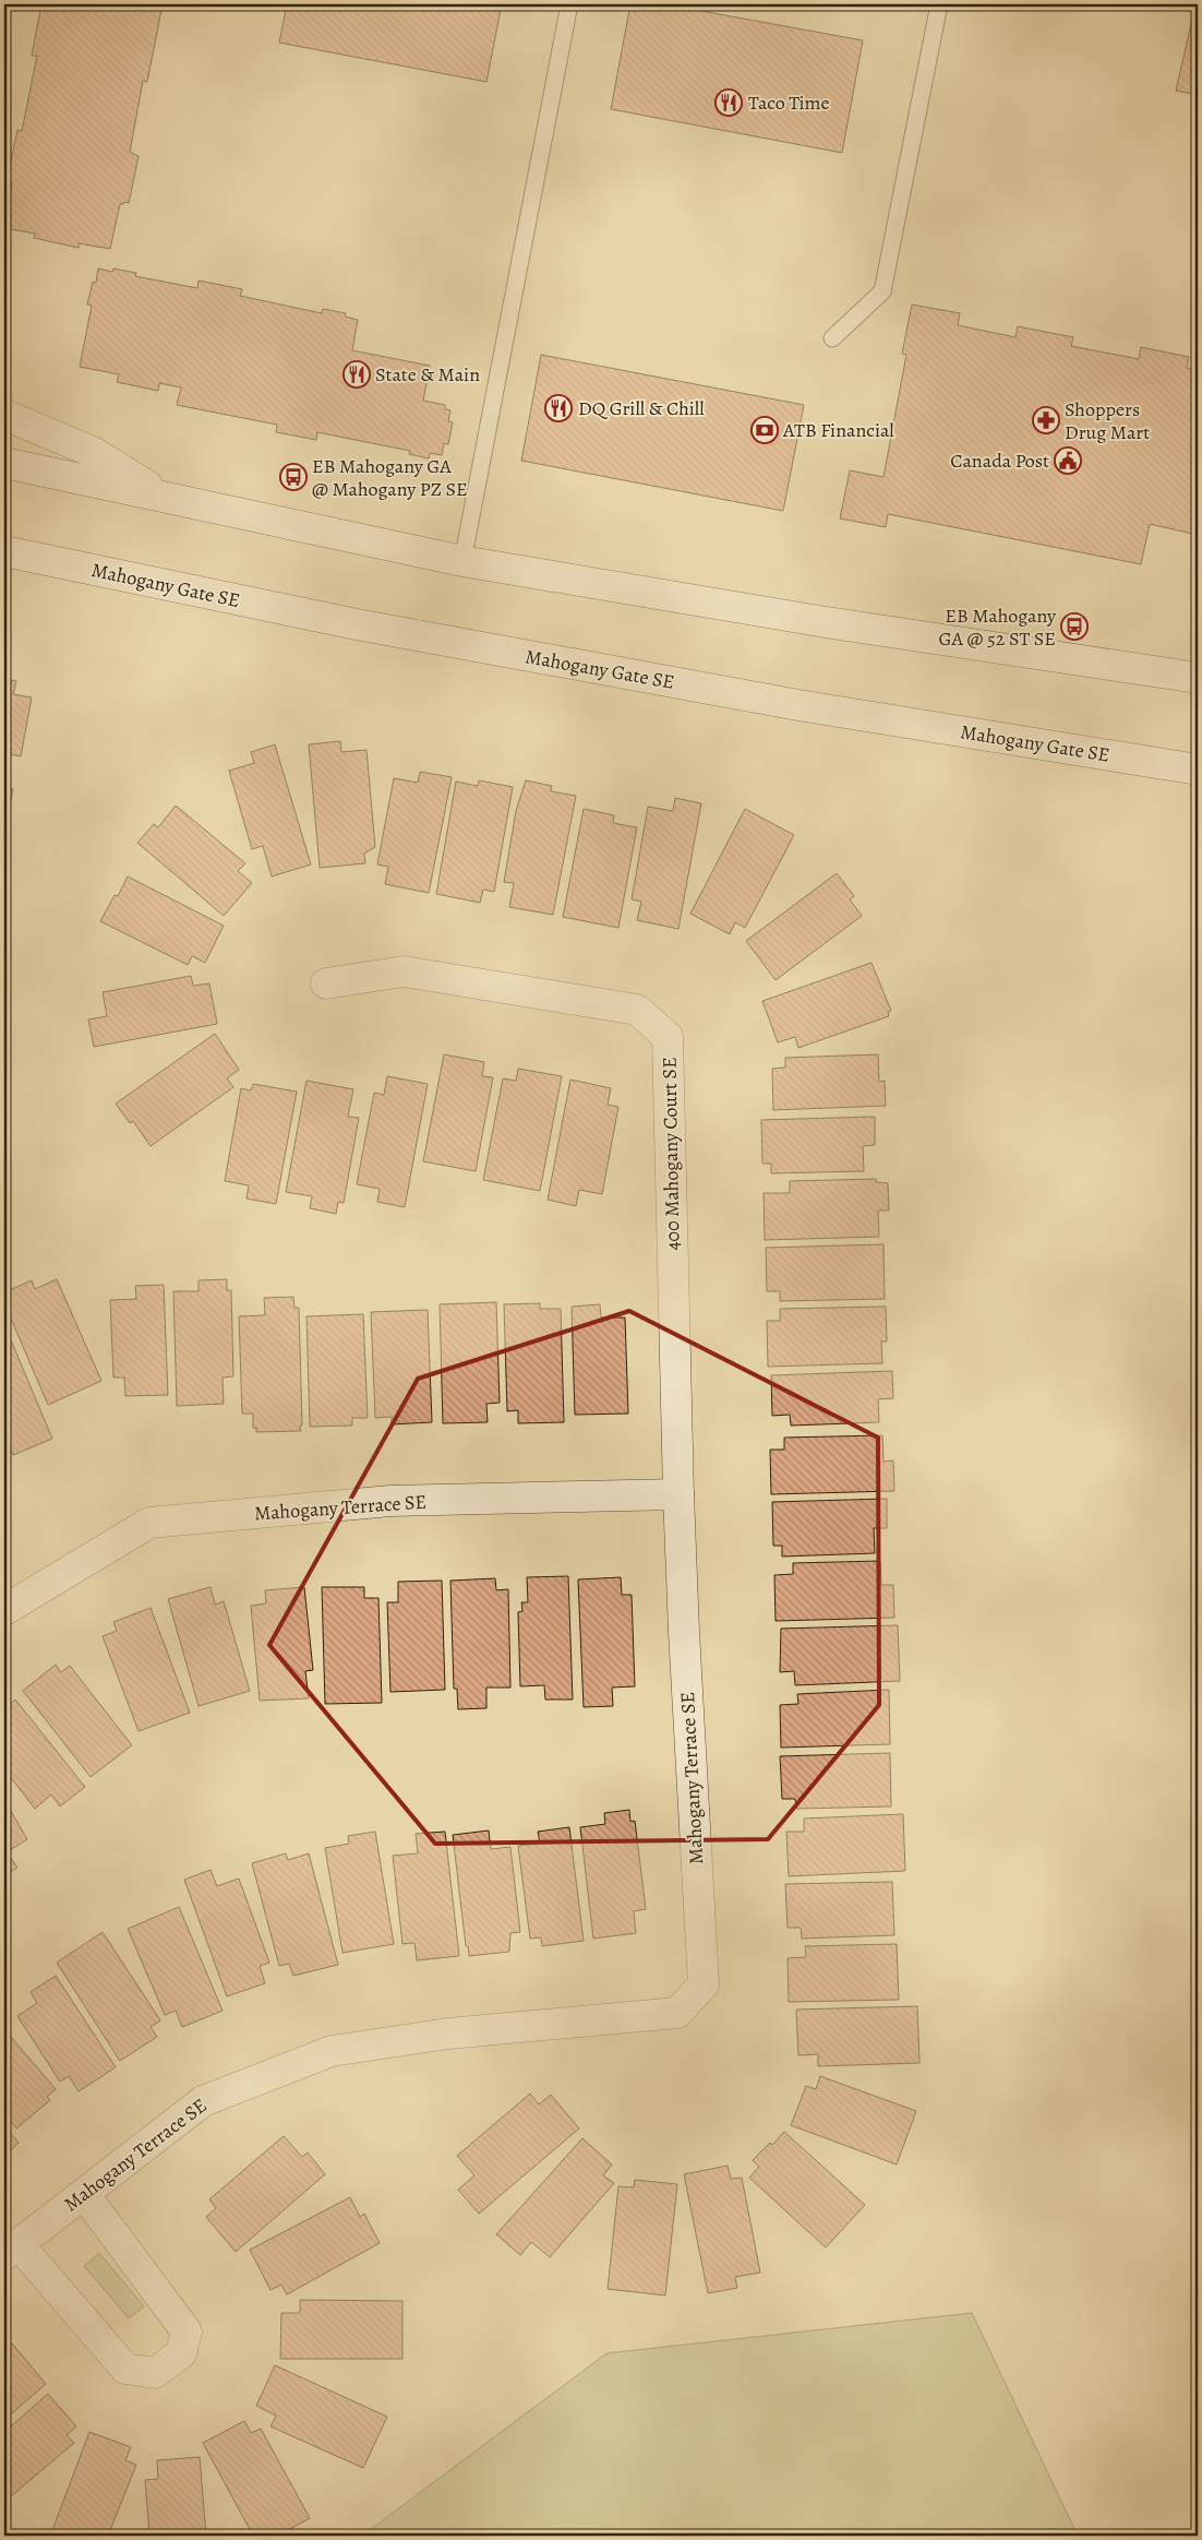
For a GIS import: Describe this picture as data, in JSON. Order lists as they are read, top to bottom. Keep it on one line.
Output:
{"streets":{"street":["Mahogany Gate SE","400 Mahogany Court SE","Mahogany Terrace SE"]},"crossings":[["400 Mahogany Court SE","Mahogany Terrace SE"]],"places":{"restaurant":["Taco Time","State & Main","DQ Grill & Chill"],"pharmacy":["Shoppers Drug Mart"],"bank":["ATB Financial"],"public building":["Canada Post"],"bus stop":["EB Mahogany GA @ Mahogany PZ SE","EB Mahogany GA @ 52 ST SE"]}}
